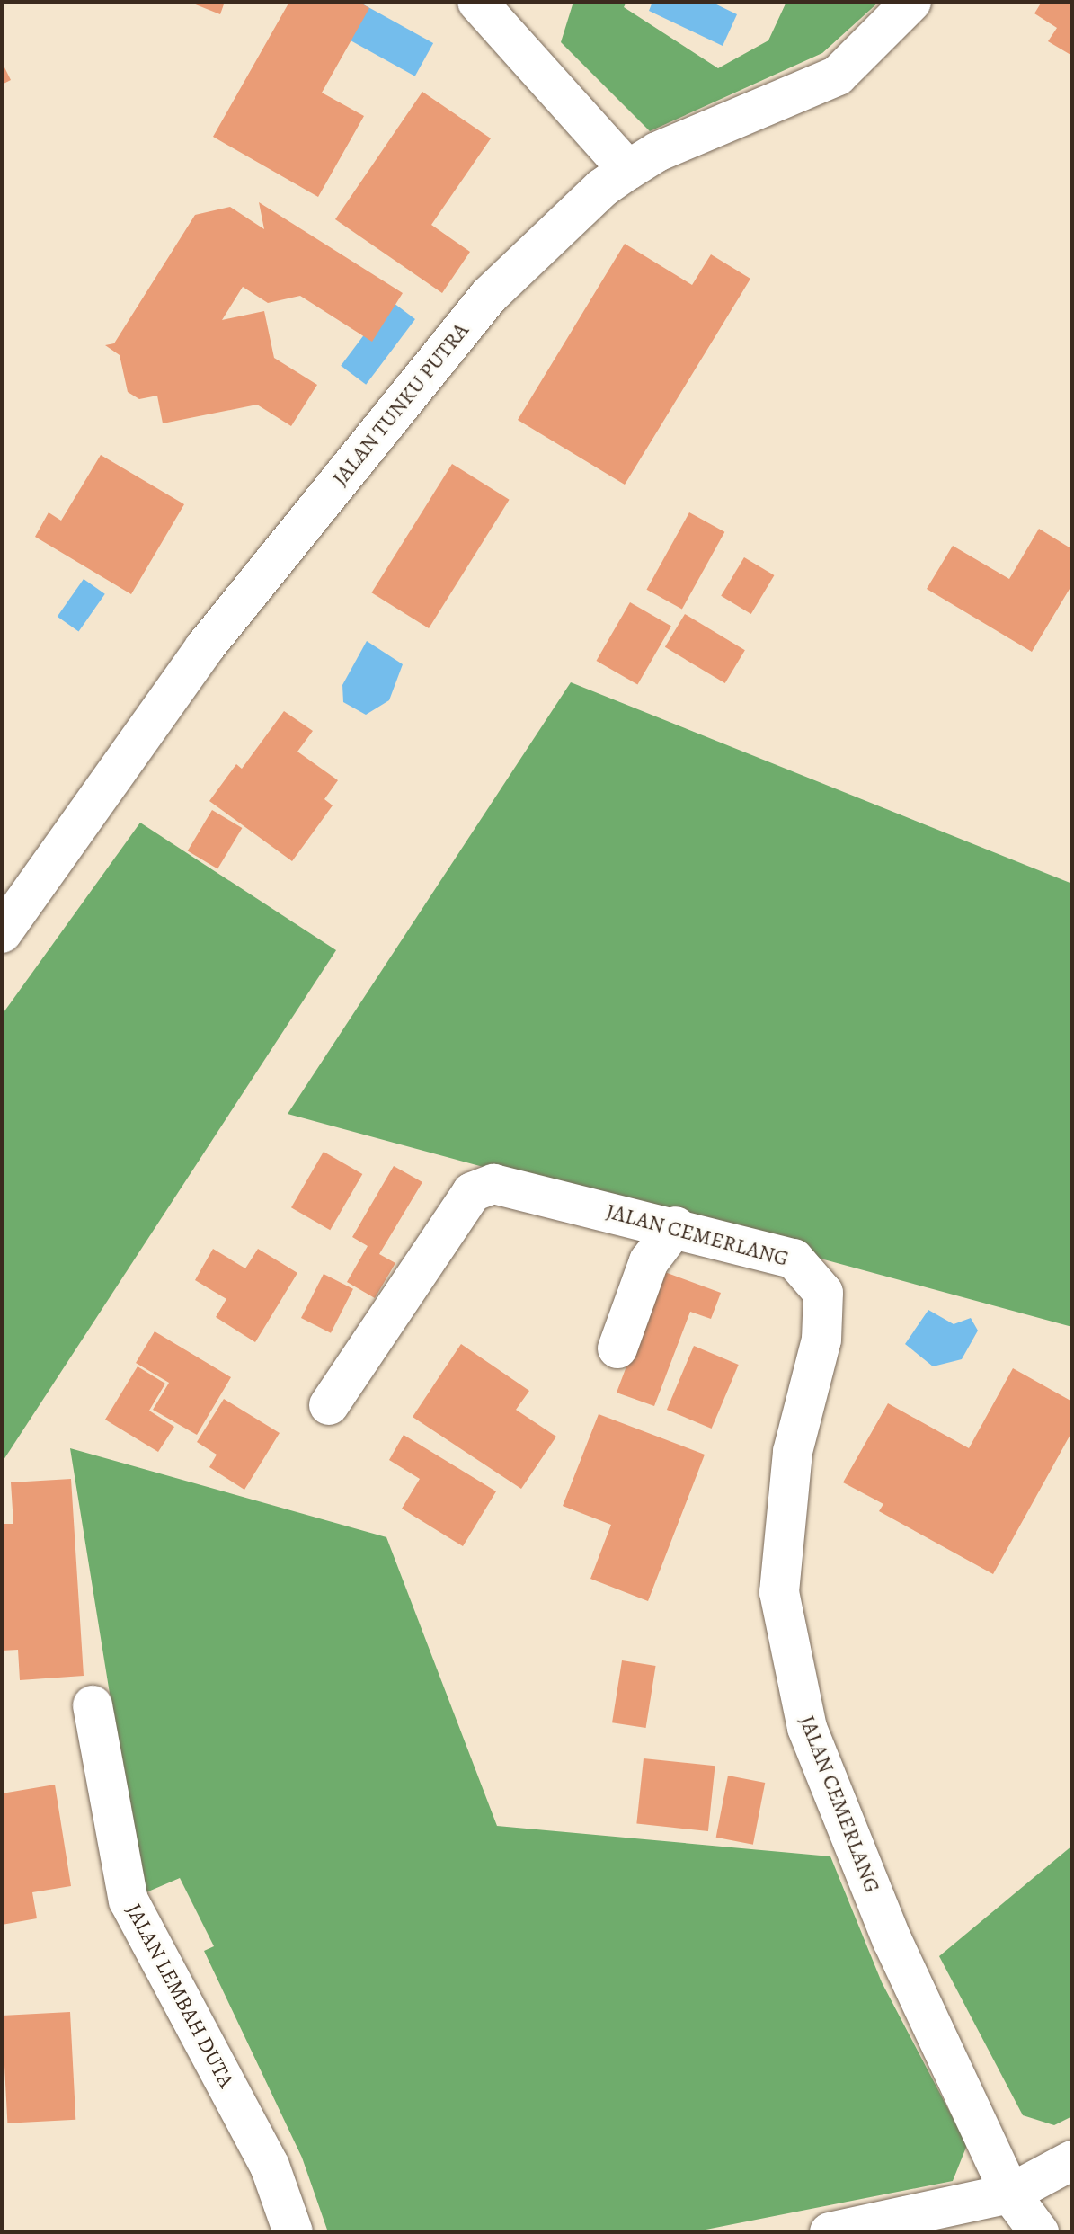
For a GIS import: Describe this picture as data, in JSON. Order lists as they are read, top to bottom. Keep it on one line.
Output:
{"streets":{"street":["JALAN TUNKU PUTRA","JALAN CEMERLANG","JALAN LEMBAH DUTA"]}}
